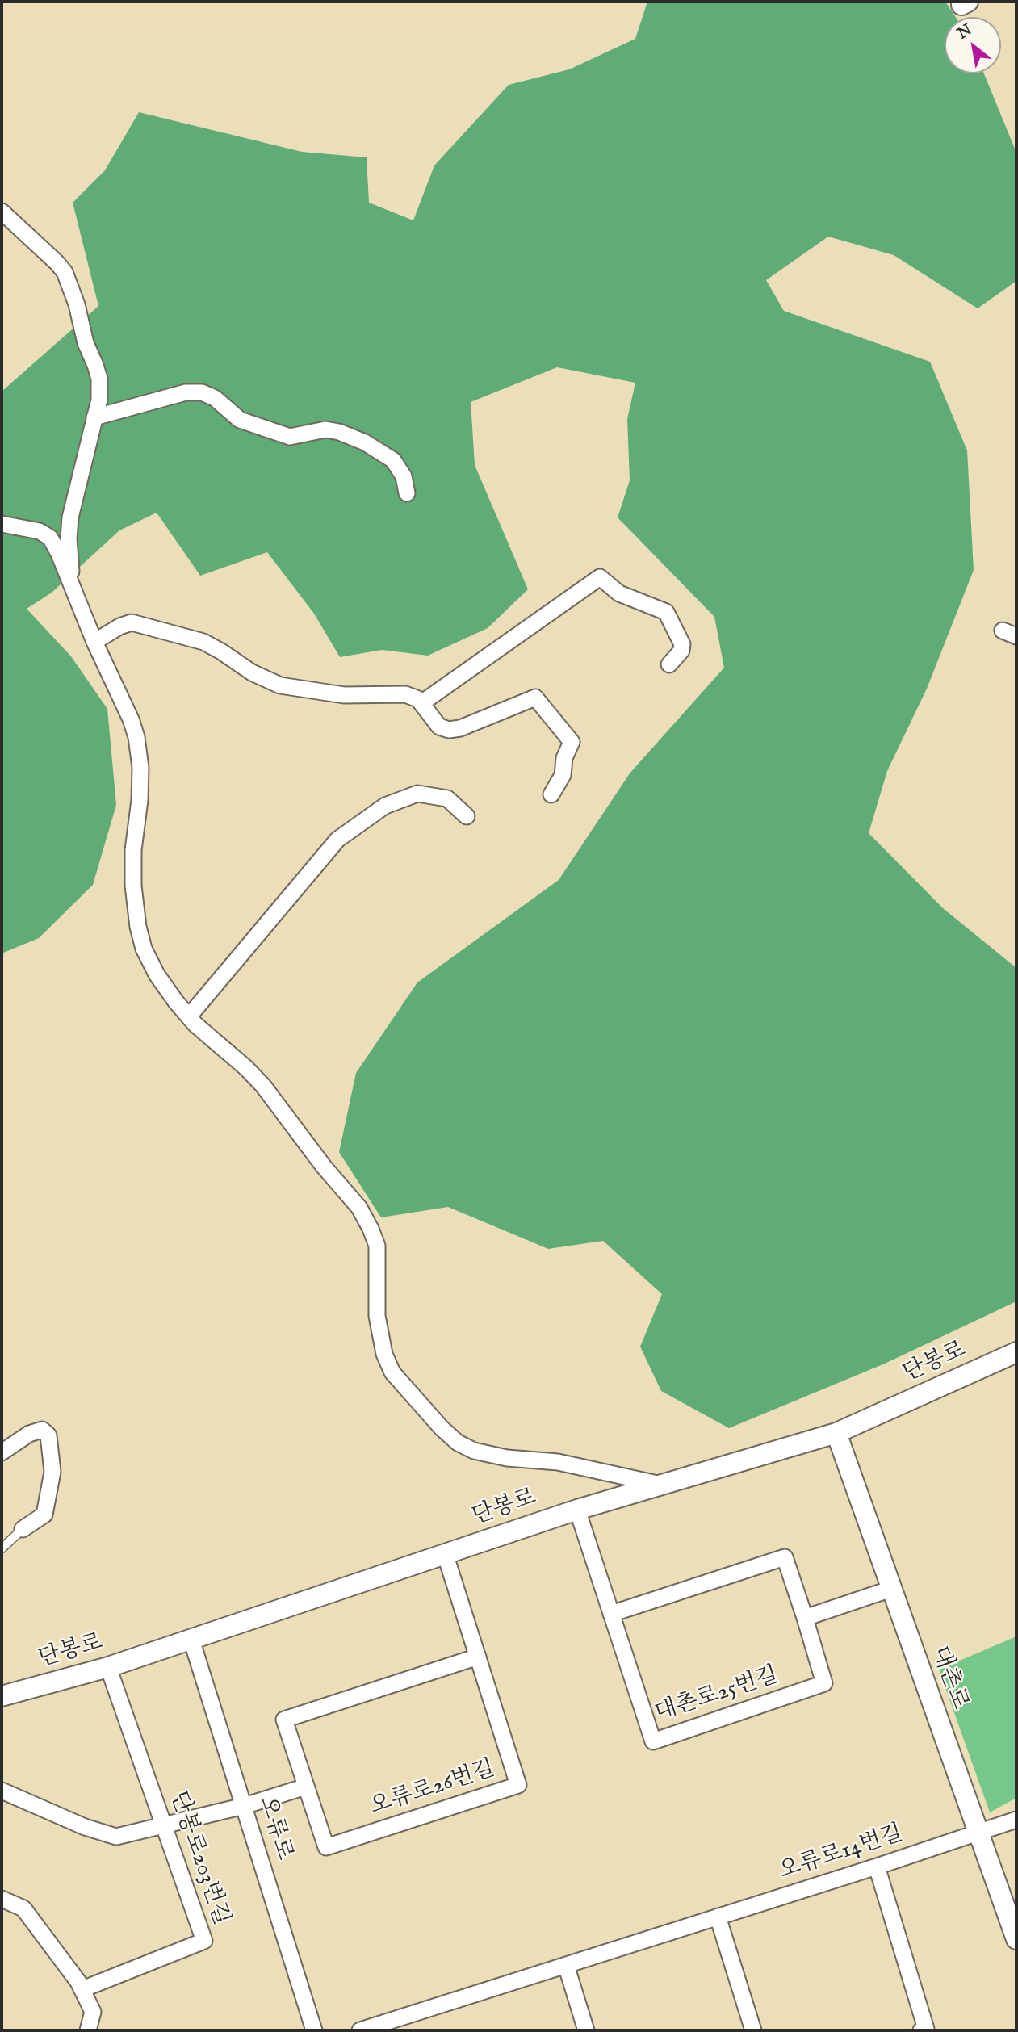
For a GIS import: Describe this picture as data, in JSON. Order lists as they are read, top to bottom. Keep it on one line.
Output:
{"streets":{"street":["단봉로","대촌로","대촌로25번길","오류로26번길","오류로","오류로14번길","단봉로203번길"]},"crossings":[["단봉로","대촌로"],["단봉로","대촌로25번길"],["단봉로","오류로26번길"],["단봉로","오류로"],["단봉로","단봉로203번길"],["대촌로","오류로14번길"]],"north":"top left"}
